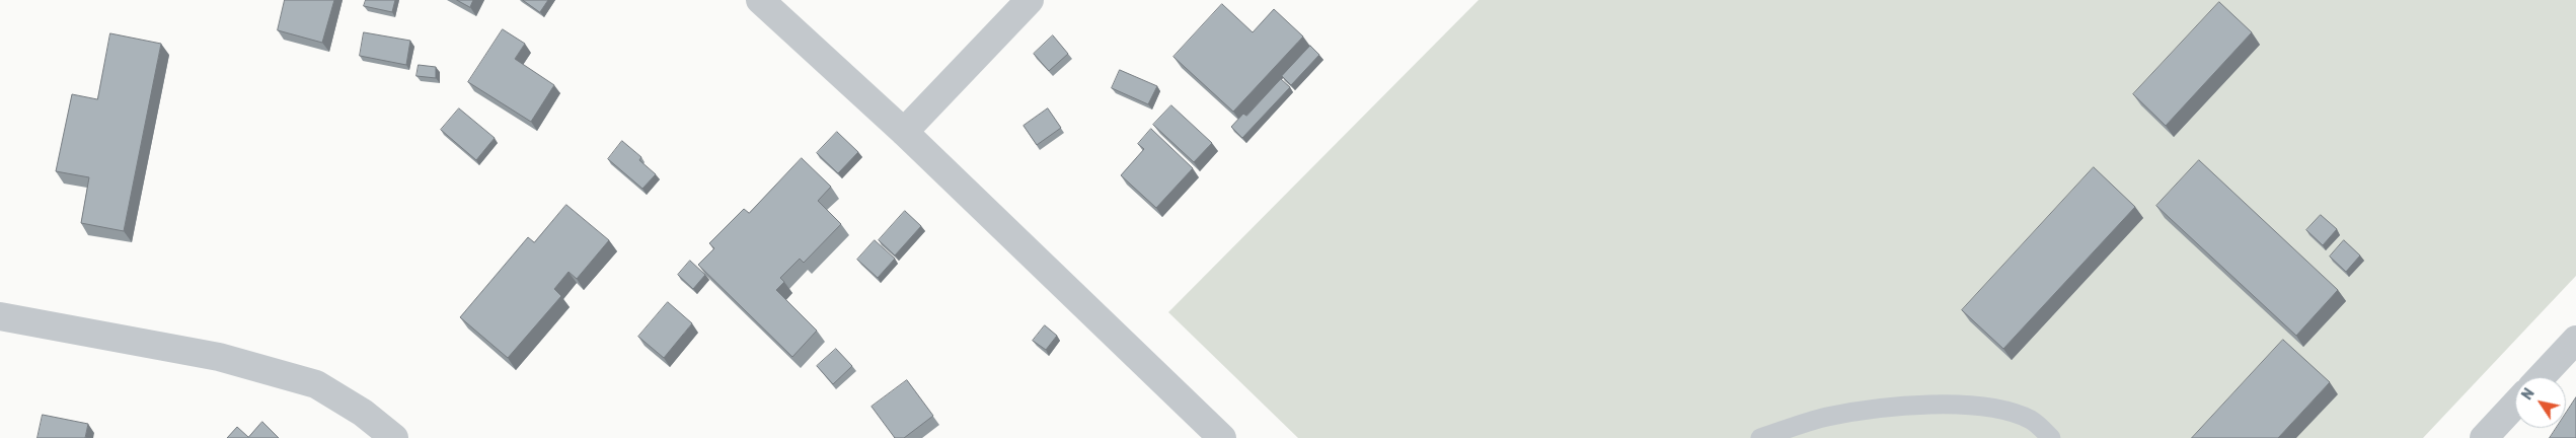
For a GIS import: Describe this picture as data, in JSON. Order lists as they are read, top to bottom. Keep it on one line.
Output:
{"north":"top left"}
